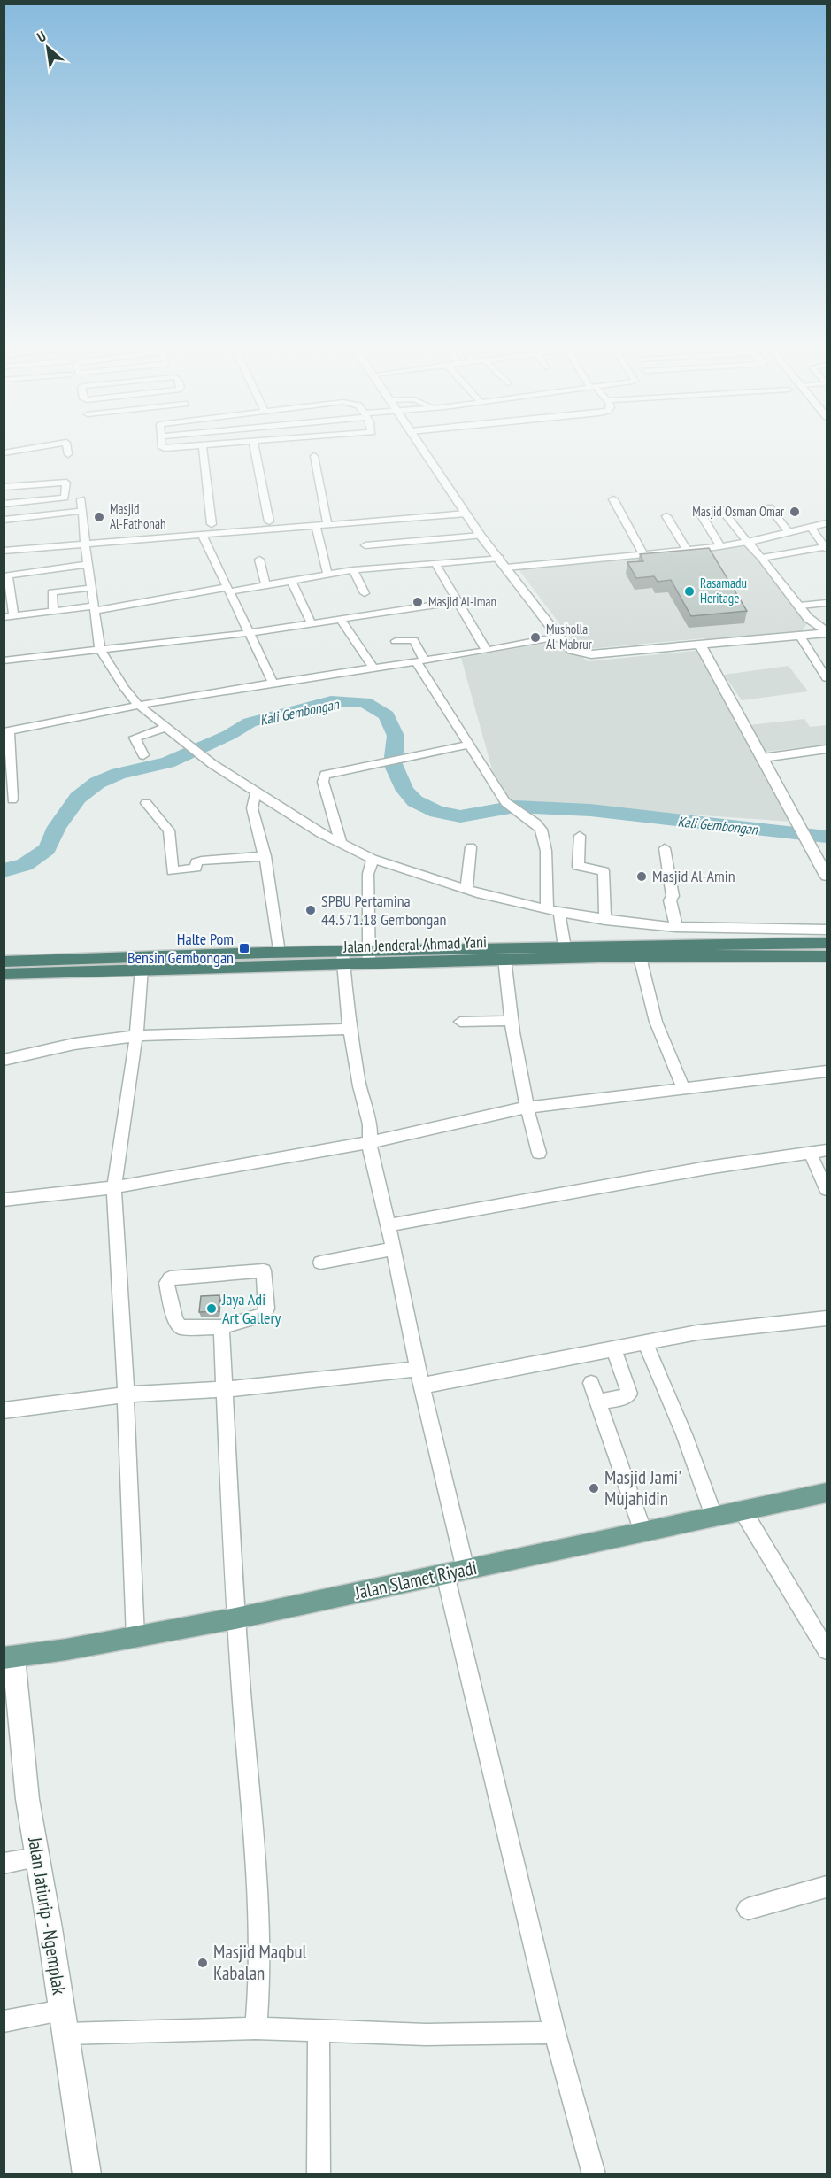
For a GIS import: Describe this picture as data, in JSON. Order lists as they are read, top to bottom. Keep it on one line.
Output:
{"streets":{"highway":["Jalan Jenderal Ahmad Yani"],"main road":["Jalan Slamet Riyadi"],"street":["Jalan Jatiurip - Ngemplak"]},"crossings":[["Jalan Slamet Riyadi","Jalan Jatiurip - Ngemplak"]],"water":["Kali Gembongan"],"places":{"other":["Masjid Osman Omar","Masjid Al-Fathonah","Rasamadu Heritage","Masjid Al-Iman","Musholla Al-Mabrur","Masjid Al-Amin","SPBU Pertamina 44.571.18 Gembongan","Jaya Adi Art Gallery","Masjid Jami' Mujahidin","Masjid Maqbul Kabalan"],"transit":["Halte Pom Bensin Gembongan"]},"north":"top left"}
